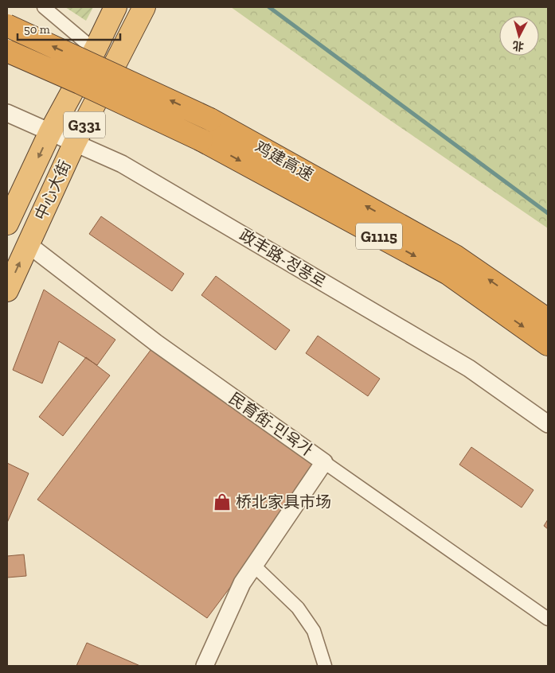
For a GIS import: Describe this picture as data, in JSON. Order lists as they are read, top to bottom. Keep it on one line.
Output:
{"streets":{"highway":["G331","鸡建高速","中心大街","G1115"],"street":["政丰路-정풍로","民育街-민육가"]},"crossings":[["中心大街","政丰路-정풍로"],["中心大街","民育街-민육가"]],"places":{"shop":["桥北家具市场"]},"scale_bar":"50 m","north":"bottom"}
